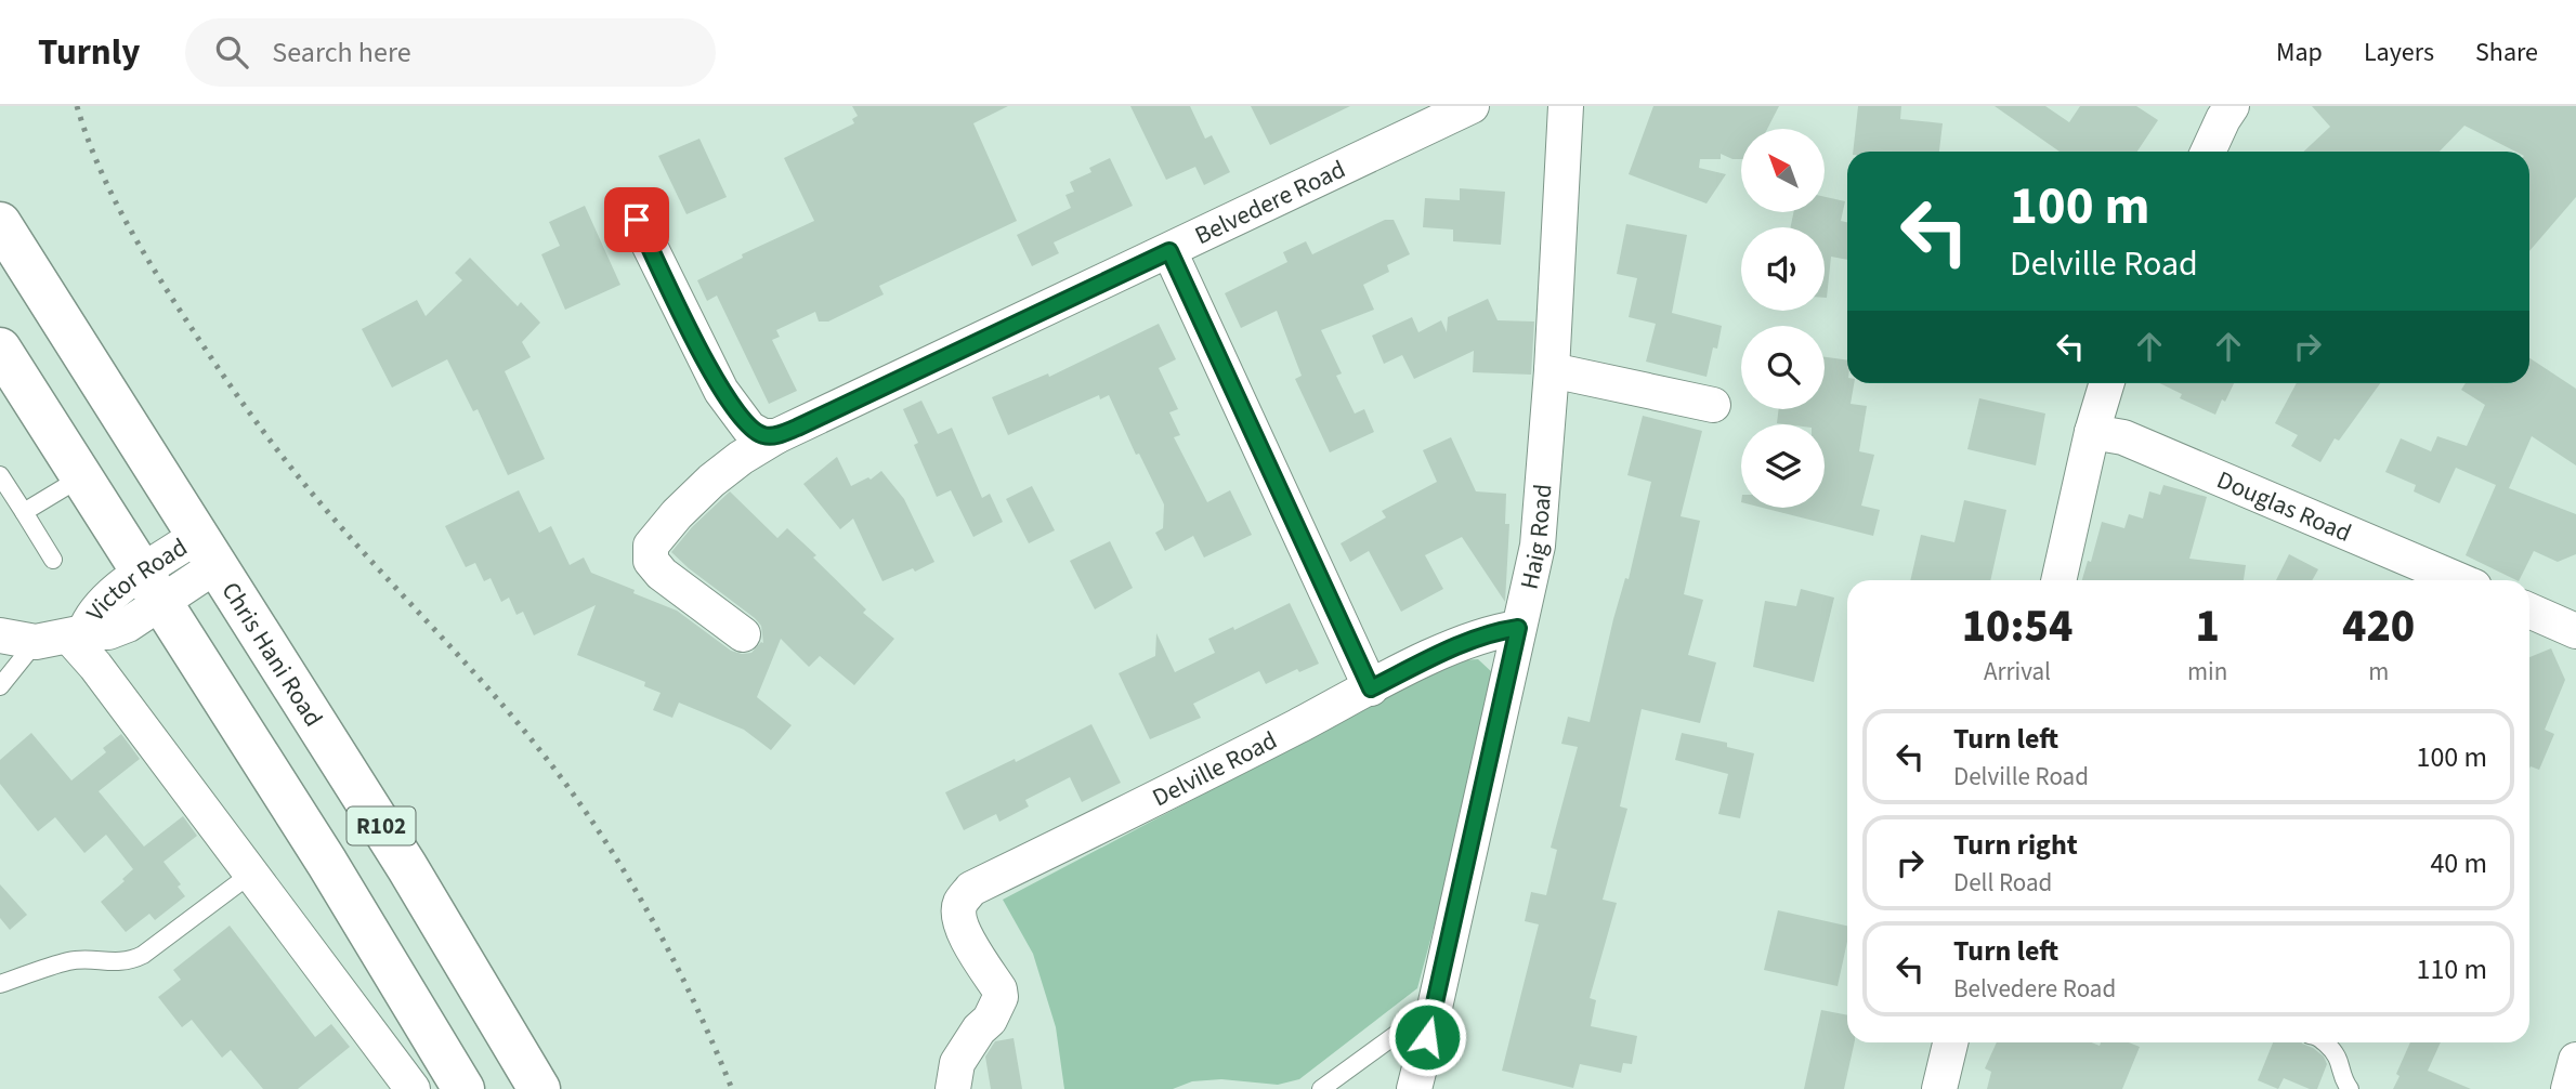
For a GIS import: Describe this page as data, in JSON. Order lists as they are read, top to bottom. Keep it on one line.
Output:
{"streets":{"main road":["Chris Hani Road","R102"],"street":["Belvedere Road","Douglas Road","Haig Road","Victor Road","Delville Road"]},"crossings":[["Haig Road","Delville Road"],["Victor Road","Chris Hani Road"],["Victor Road","R102"]],"north":"top left","page":{"header":"Turnly","search":"Search here","nav":["Map","Layers","Share"],"turn":["100 m","Delville Road"],"eta":["10:54","Arrival","1","min","420","m"],"list":[{"name":"Turn left","note":"Delville Road","value":"100 m"},{"name":"Turn right","note":"Dell Road","value":"40 m"},{"name":"Turn left","note":"Belvedere Road","value":"110 m"}]}}
